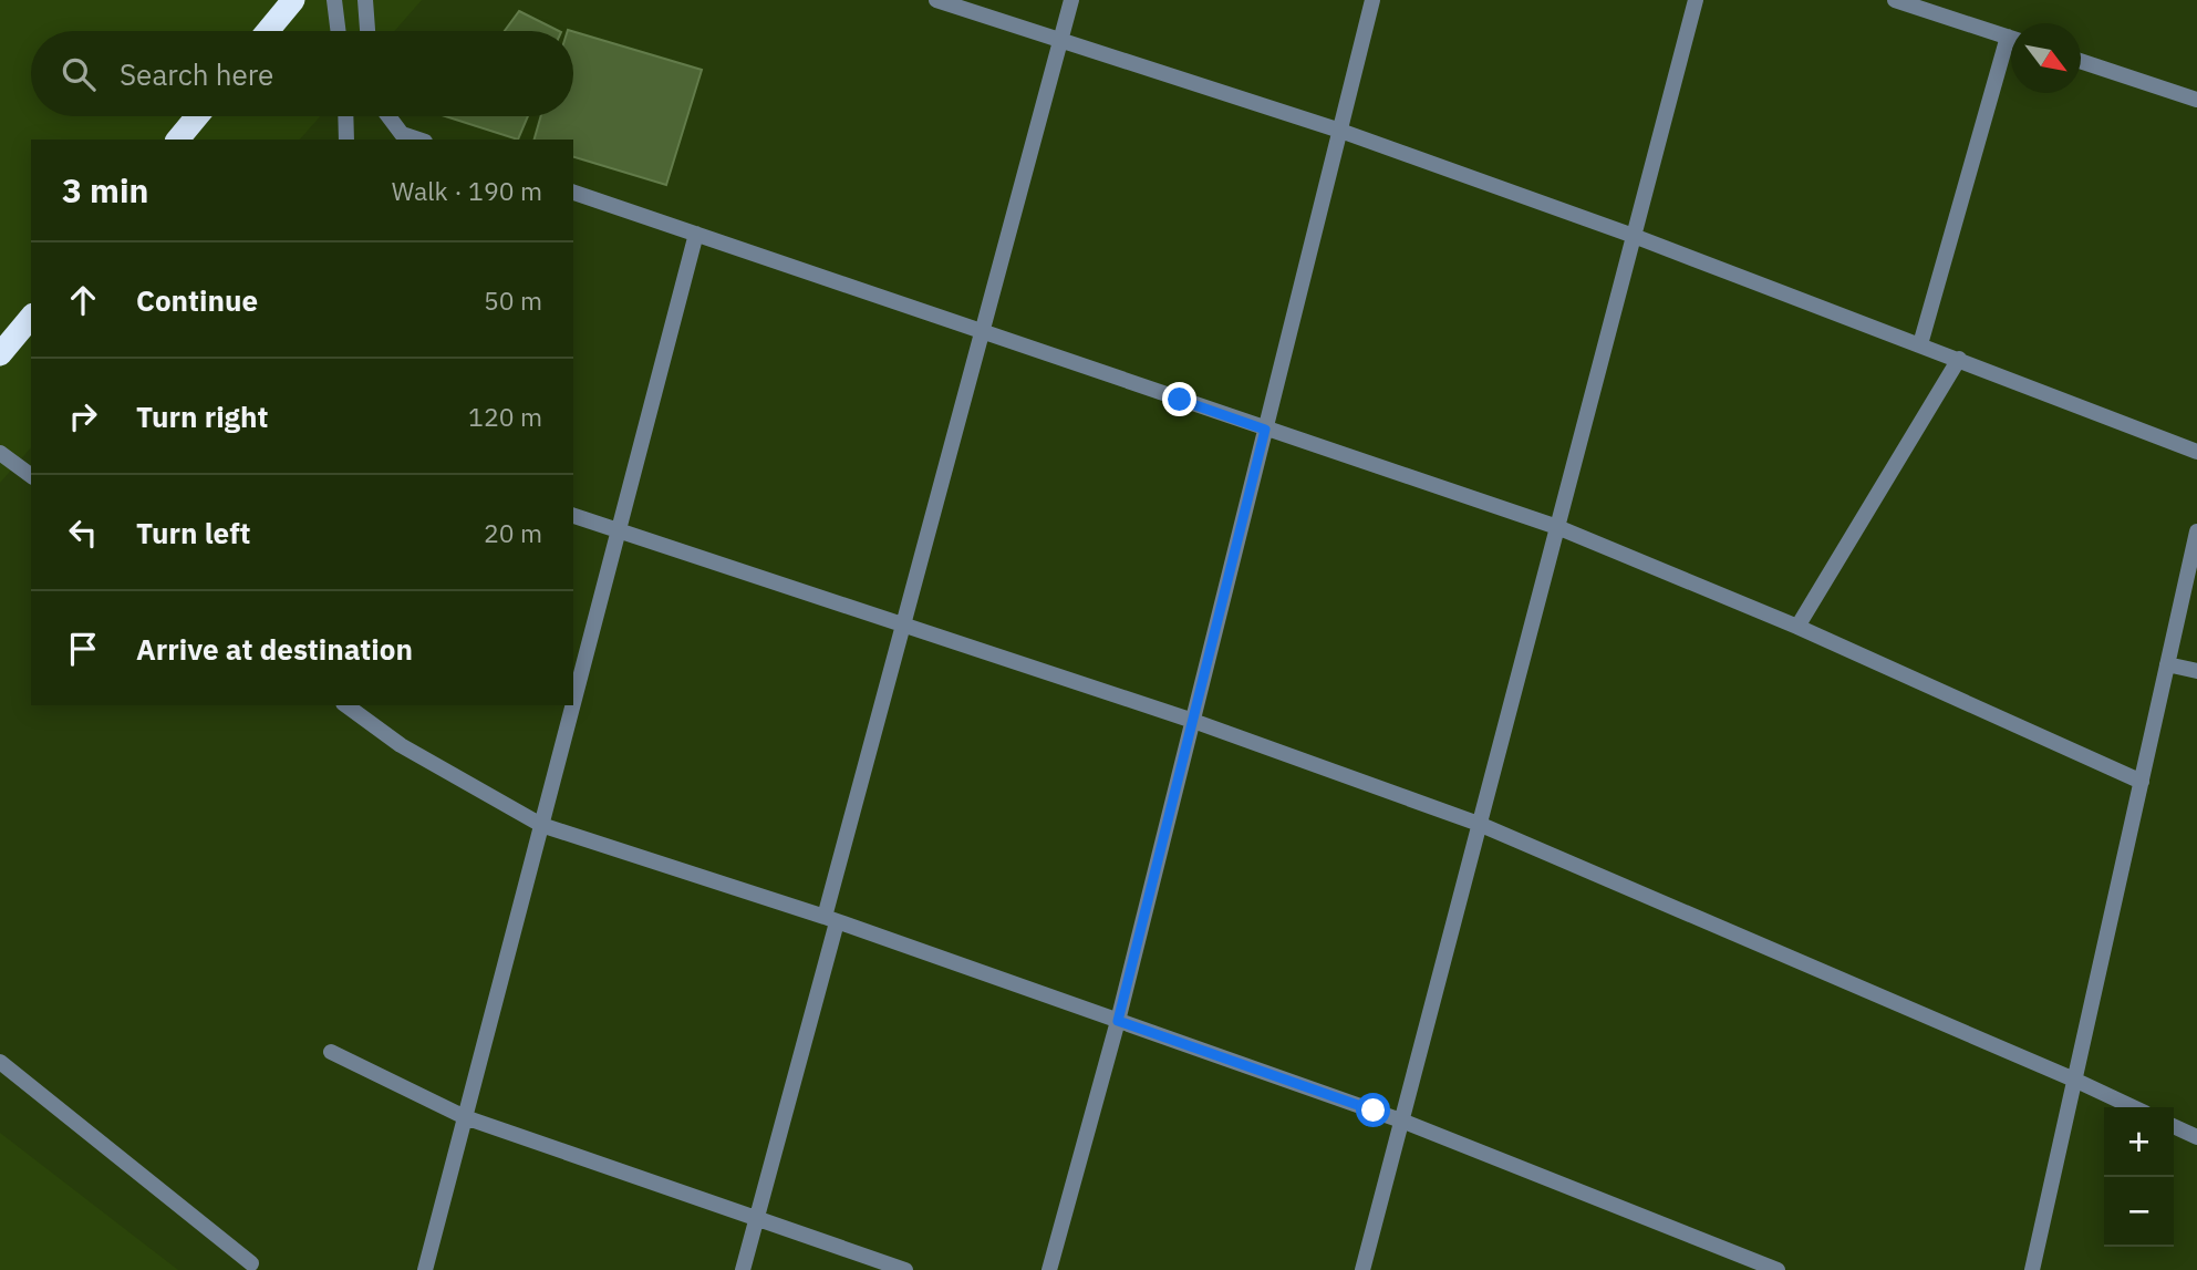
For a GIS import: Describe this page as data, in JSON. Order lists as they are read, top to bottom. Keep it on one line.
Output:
{"north":"bottom right","page":{"search":"Search here","heading":["3 min","Walk · 190 m"],"list":[["Continue","50 m"],["Turn right","120 m"],["Turn left","20 m"],"Arrive at destination"],"map_buttons":["+","−"]}}
